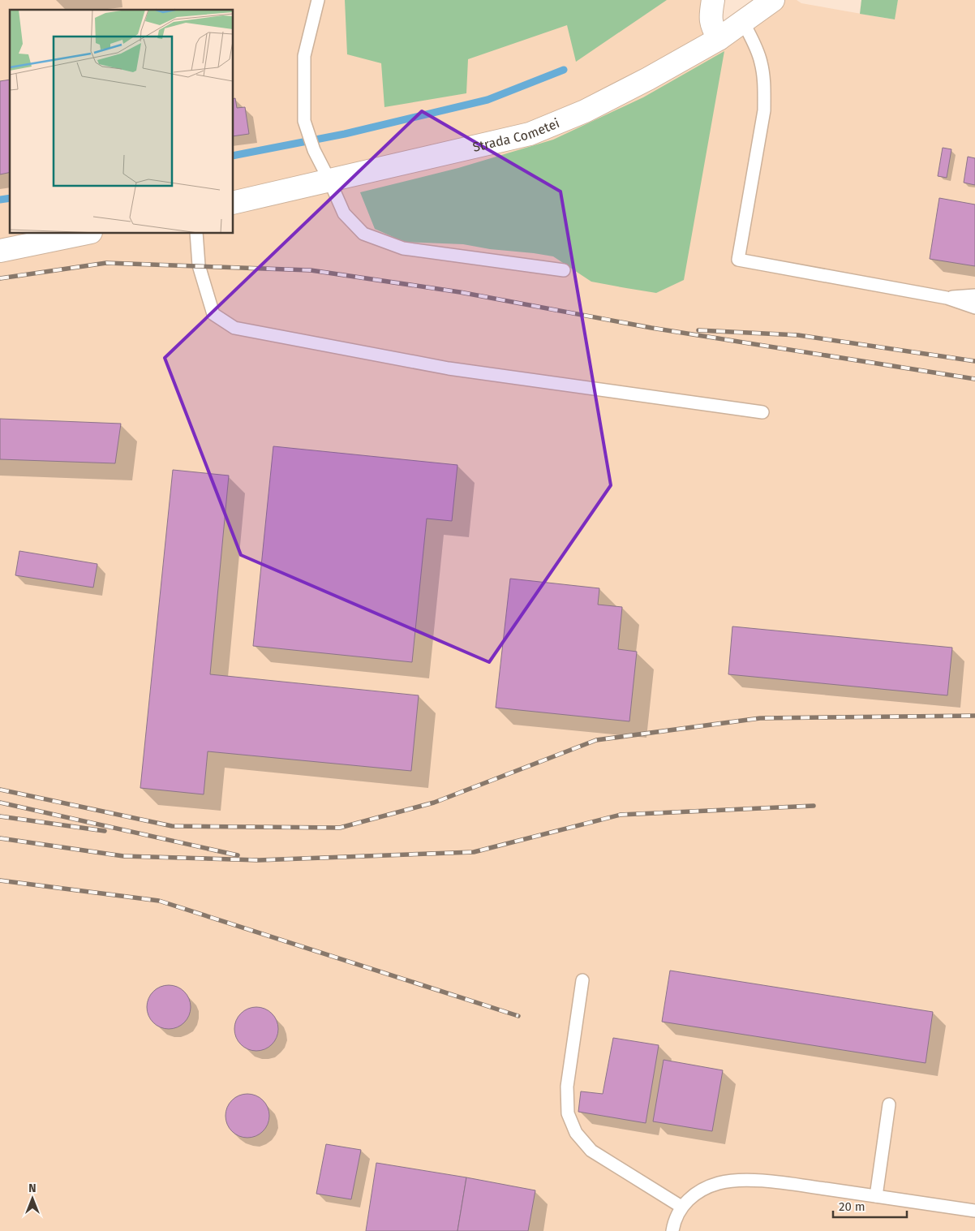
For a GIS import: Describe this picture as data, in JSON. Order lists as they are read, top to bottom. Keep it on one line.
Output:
{"streets":{"street":["Strada Cometei"]},"scale_bar":"20 m","north":"top"}
